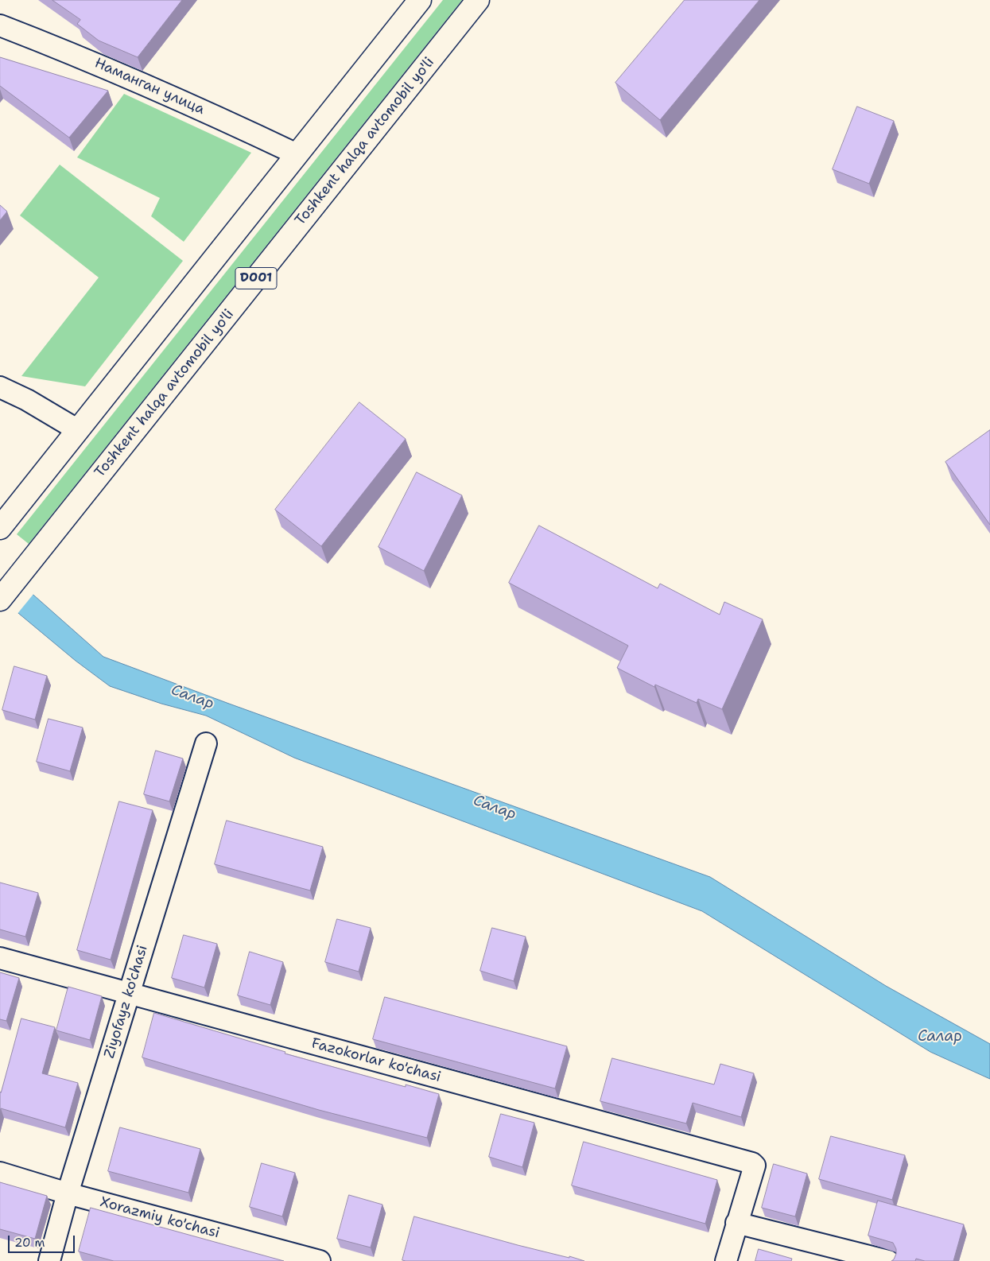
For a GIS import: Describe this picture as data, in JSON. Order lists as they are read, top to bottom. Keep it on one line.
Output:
{"streets":{"highway":["Toshkent halqa avtomobil yo'li","D001"],"street":["Наманган улица","Ziyofayz ko'chasi","Fazokorlar ko'chasi","Xorazmiy ko'chasi"]},"crossings":[["Ziyofayz ko'chasi","Fazokorlar ko'chasi"],["Ziyofayz ko'chasi","Xorazmiy ko'chasi"]],"water":["Салар"],"scale_bar":"20 m"}
